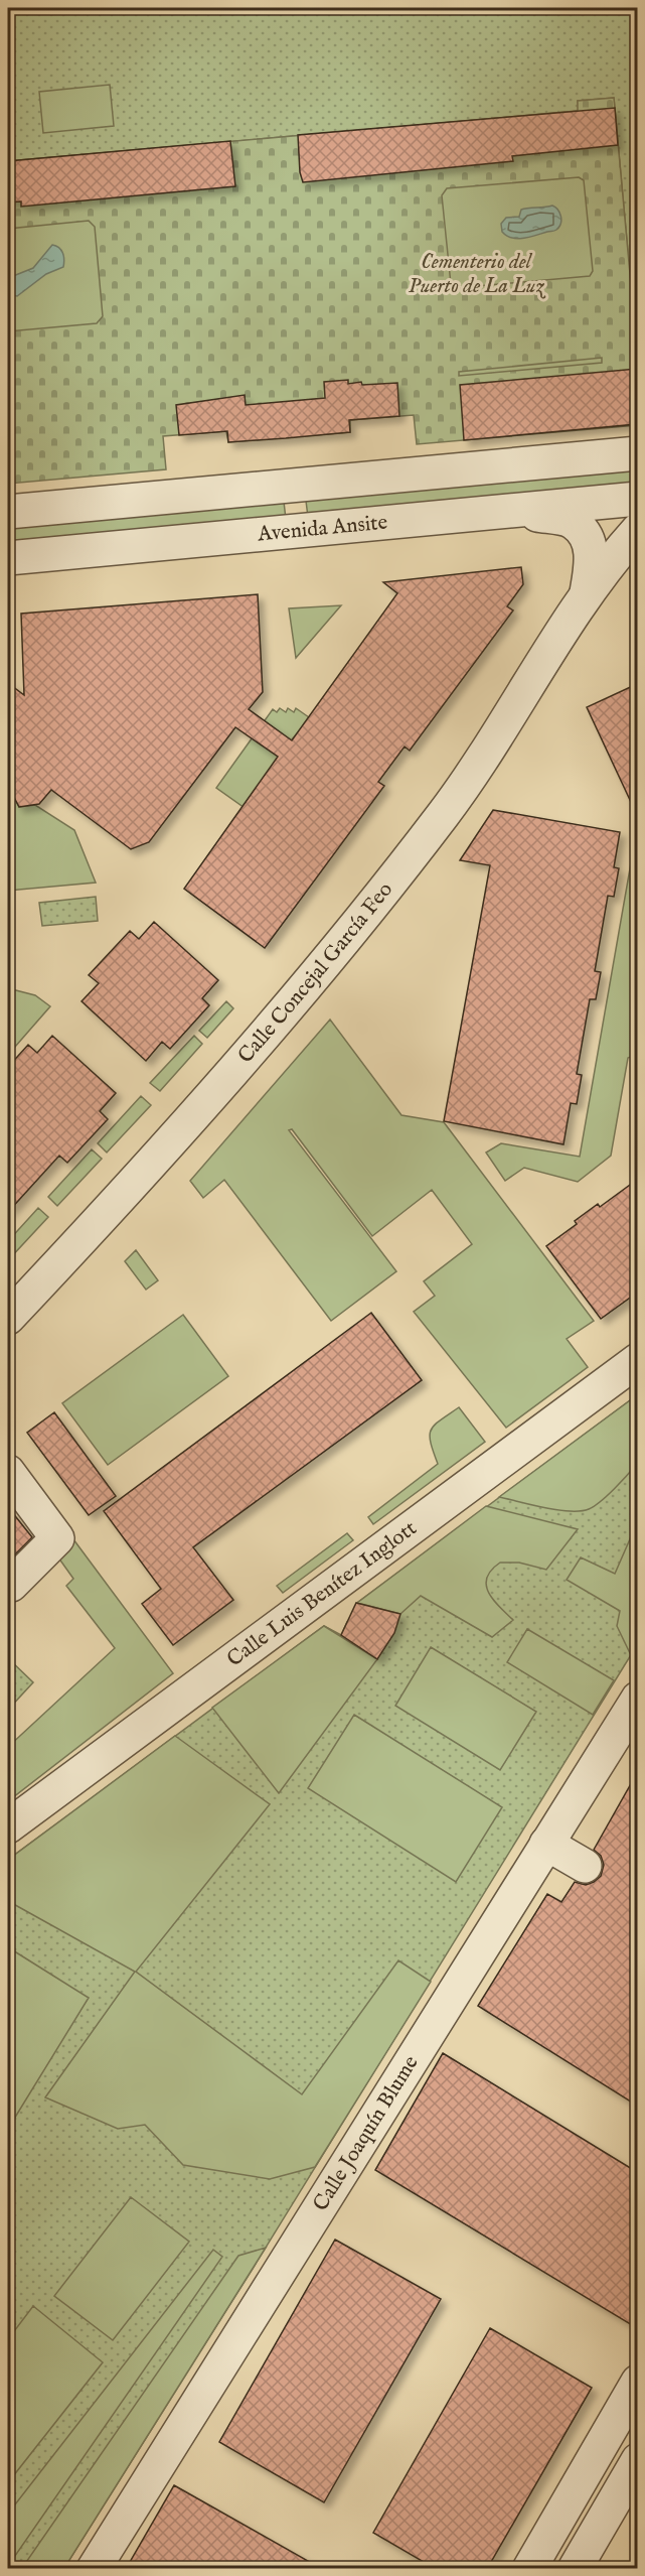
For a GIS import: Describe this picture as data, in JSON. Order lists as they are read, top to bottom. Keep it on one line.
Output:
{"streets":{"street":["Avenida Ansite","Calle Concejal García Feo","Calle Luis Benítez Inglott","Calle Joaquín Blume"]},"crossings":[["Avenida Ansite","Calle Concejal García Feo"]],"parks":["Cementerio del Puerto de La Luz"]}
